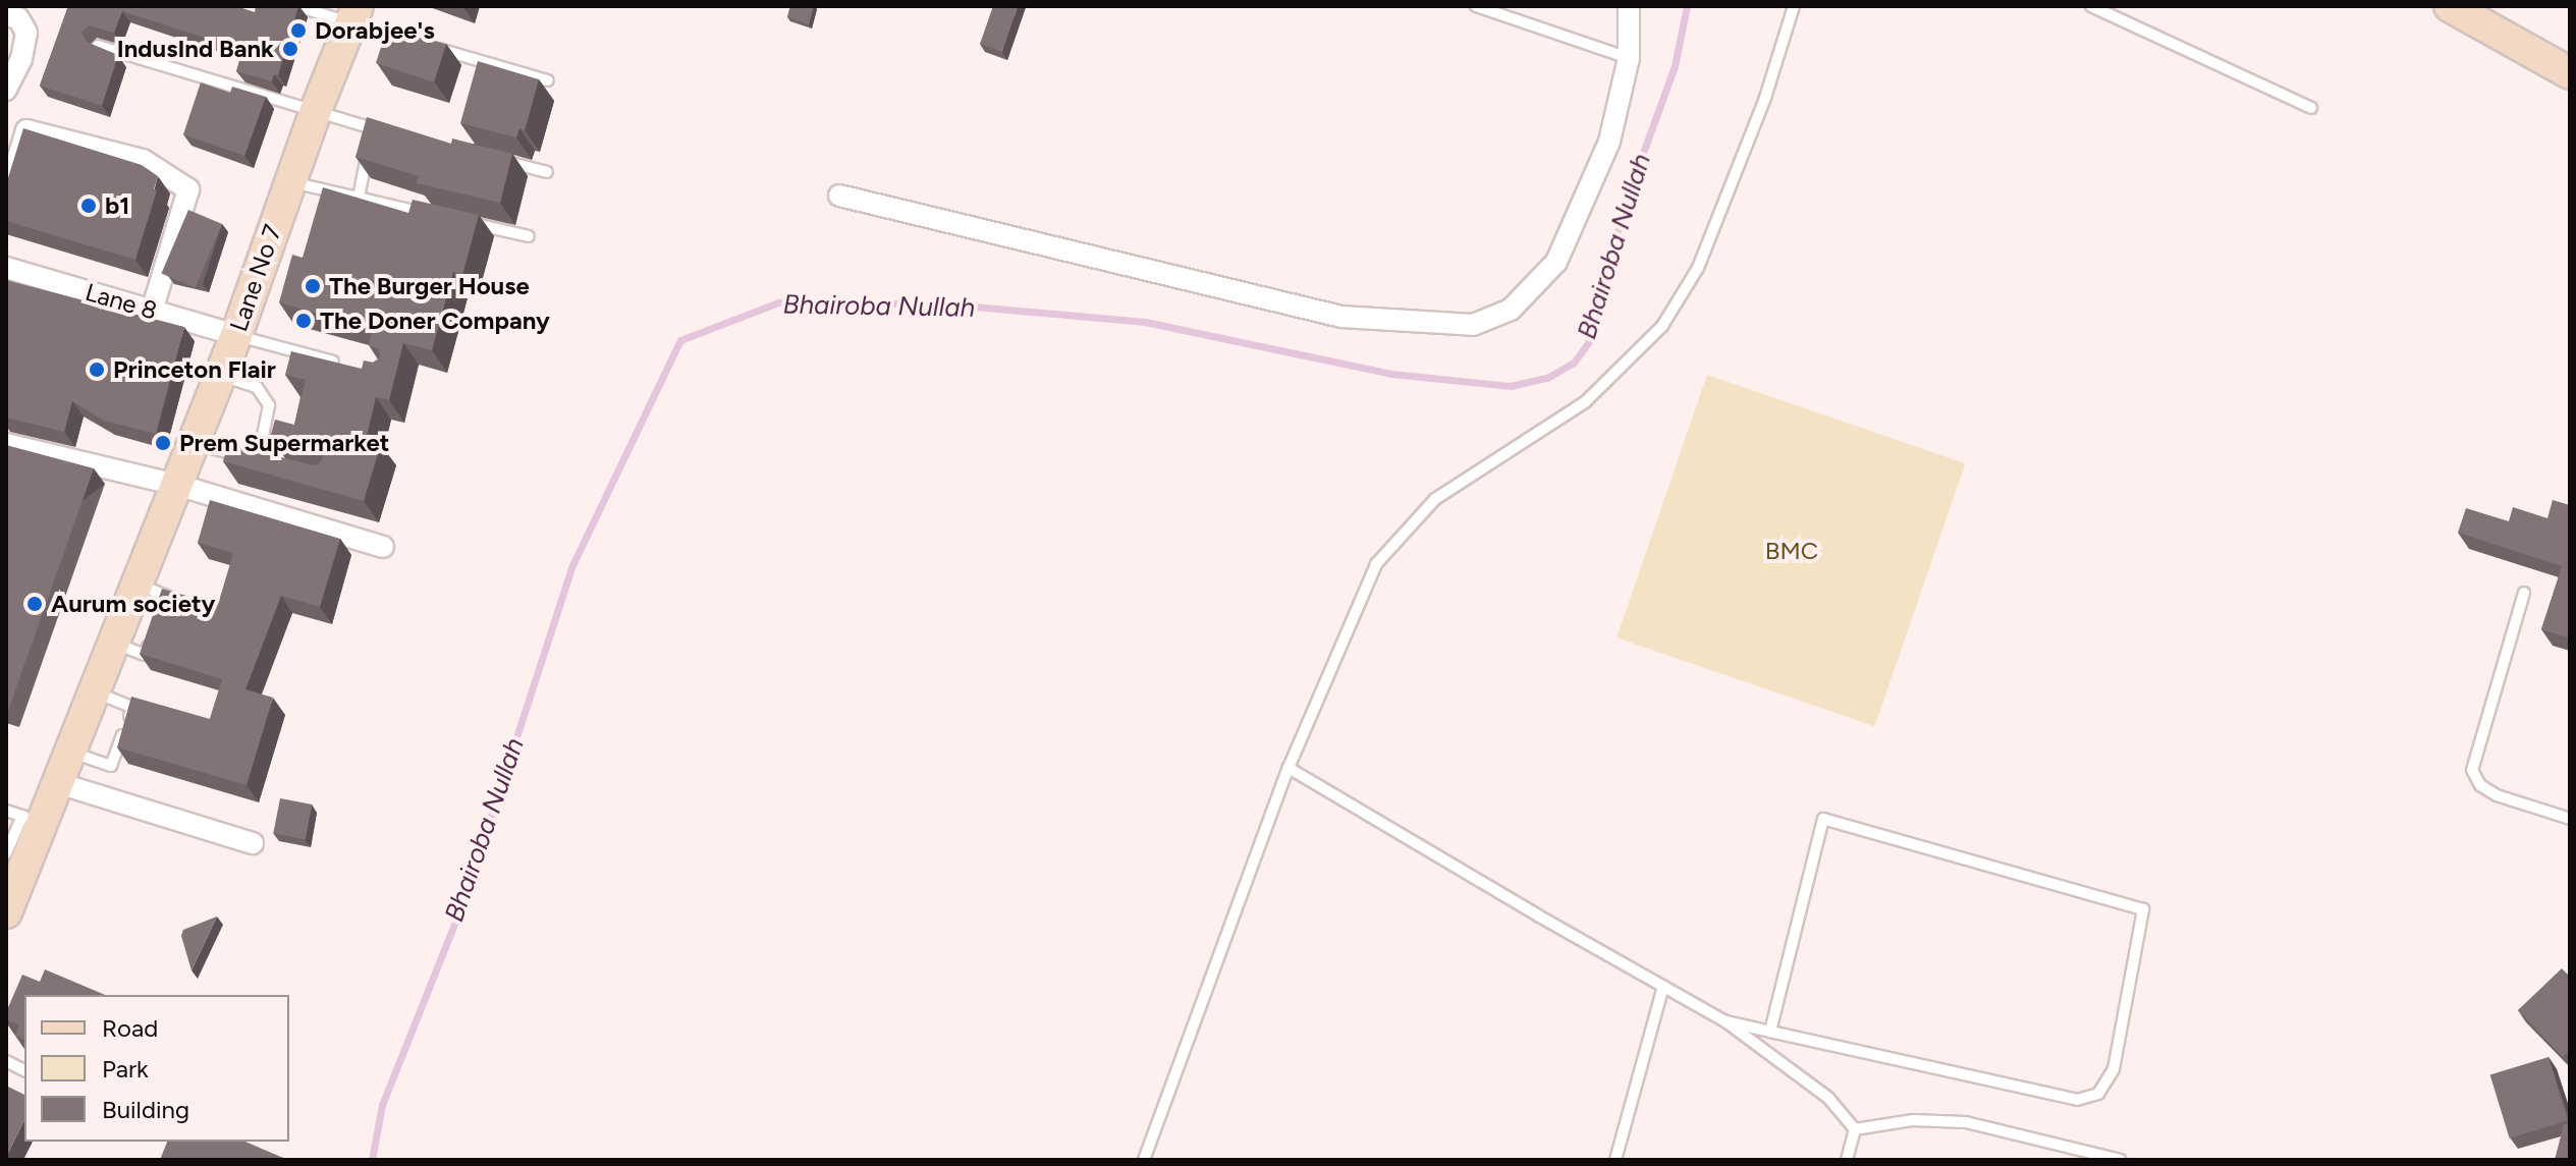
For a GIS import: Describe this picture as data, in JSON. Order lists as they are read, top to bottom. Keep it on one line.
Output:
{"streets":{"main road":["Lane No 7"],"street":["Lane 8"]},"crossings":[["Lane No 7","Lane 8"]],"water":["Bhairoba Nullah"],"parks":["BMC"],"places":["Dorabjee's","IndusInd Bank","b1","The Burger House","The Doner Company","Princeton Flair","Prem Supermarket","Aurum society"],"legend":["Road","Park","Building"]}
